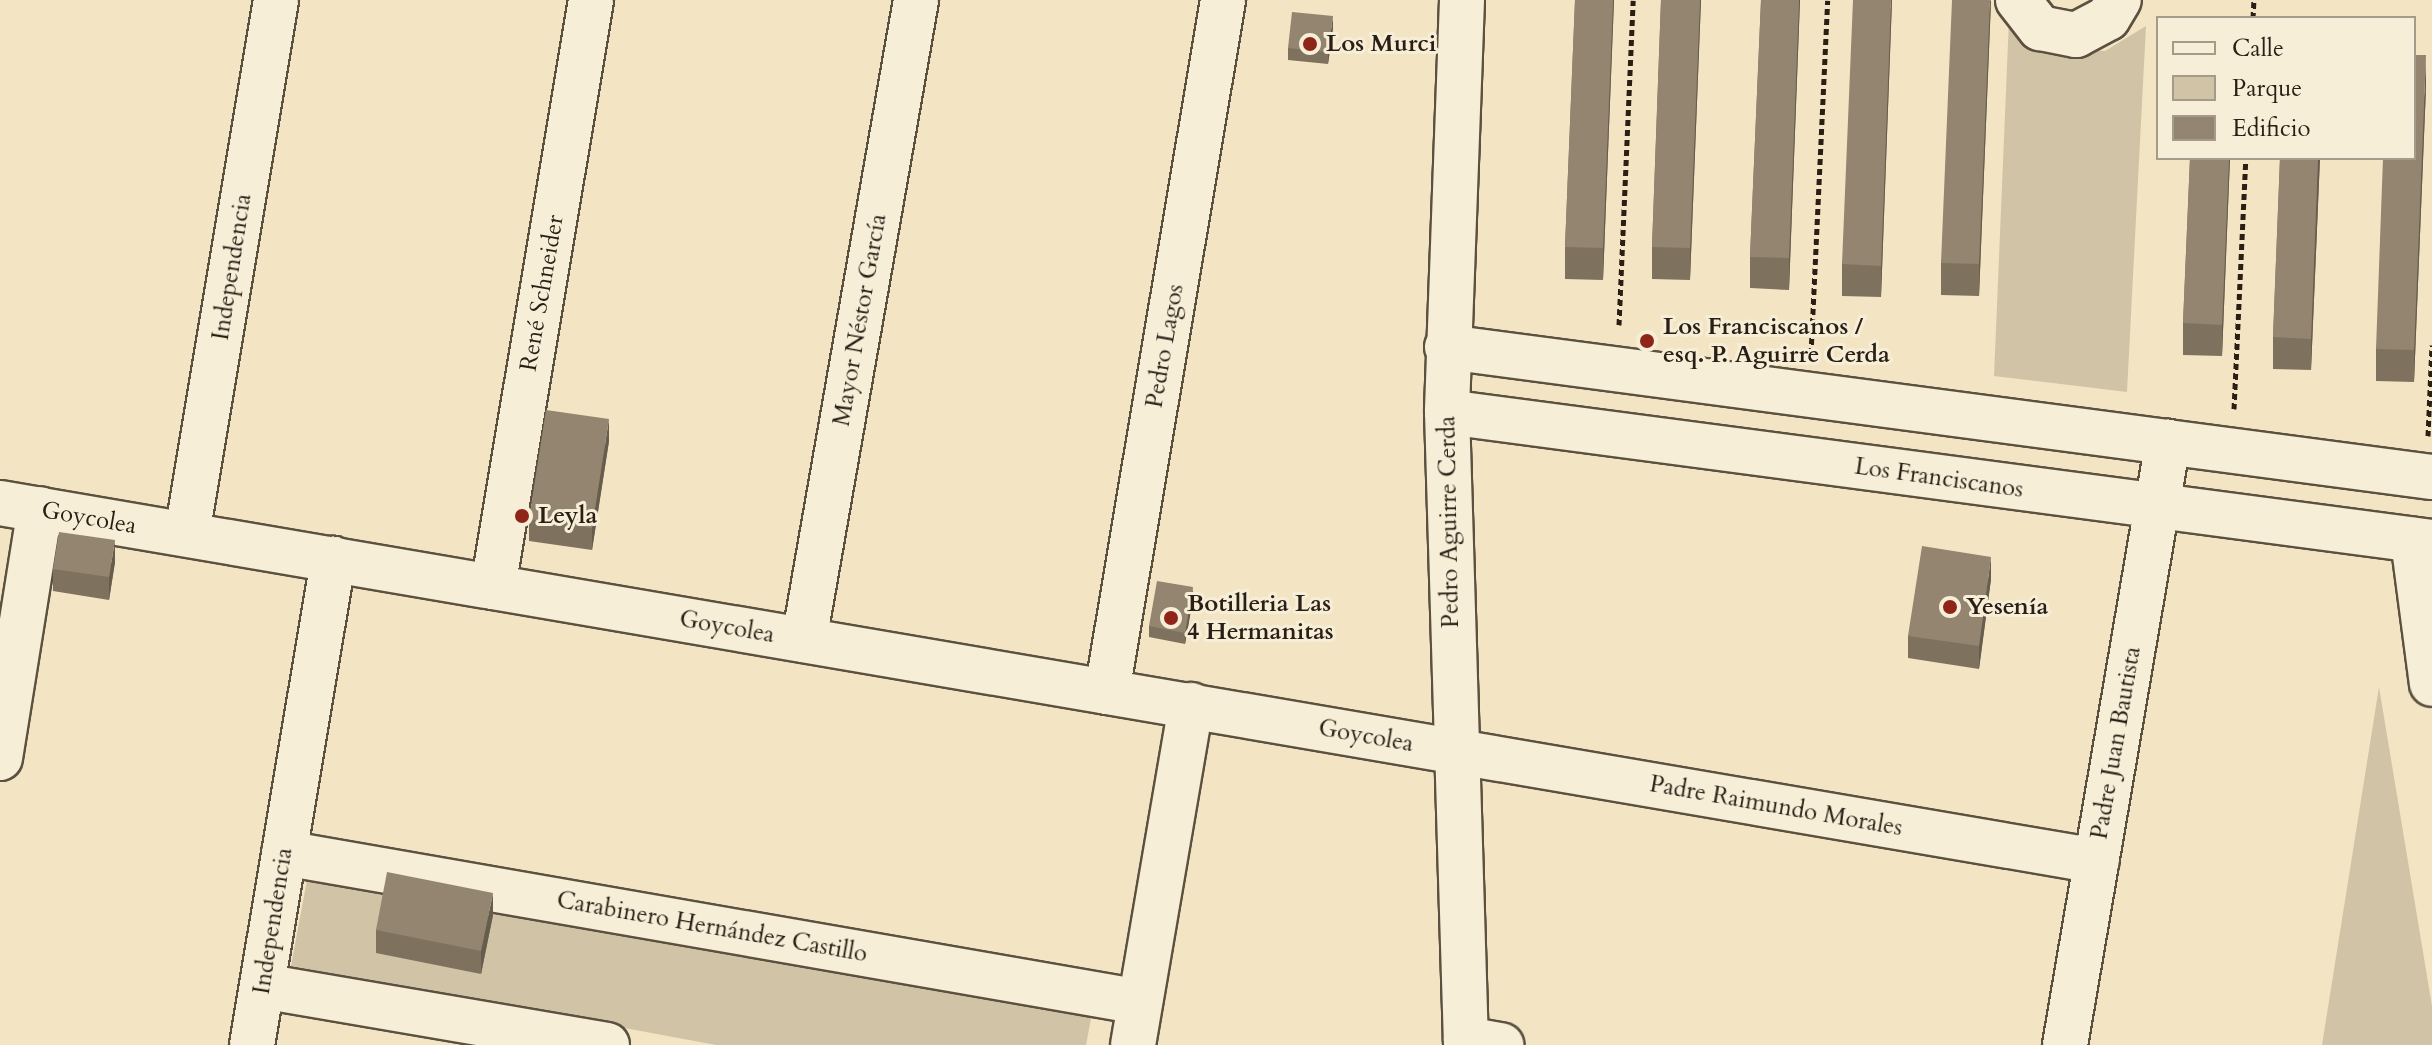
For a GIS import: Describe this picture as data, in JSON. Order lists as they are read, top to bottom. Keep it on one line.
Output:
{"streets":{"street":["Independencia","René Schneider","Mayor Néstor García","Pedro Lagos","Los Franciscanos","Goycolea","Pedro Aguirre Cerda","Padre Juan Bautista","Padre Raimundo Morales","Carabinero Hernández Castillo"]},"crossings":[["Independencia","Goycolea"],["Independencia","Carabinero Hernández Castillo"],["René Schneider","Goycolea"],["Mayor Néstor García","Goycolea"],["Pedro Lagos","Goycolea"],["Los Franciscanos","Pedro Aguirre Cerda"],["Los Franciscanos","Padre Juan Bautista"],["Goycolea","Pedro Aguirre Cerda"],["Goycolea","Padre Raimundo Morales"],["Pedro Aguirre Cerda","Padre Raimundo Morales"],["Padre Juan Bautista","Padre Raimundo Morales"]],"places":["Los Murci","Los Franciscanos / esq. P. Aguirre Cerda","Leyla","Yesenía","Botilleria Las 4 Hermanitas"],"legend":["Calle","Parque","Edificio"]}
